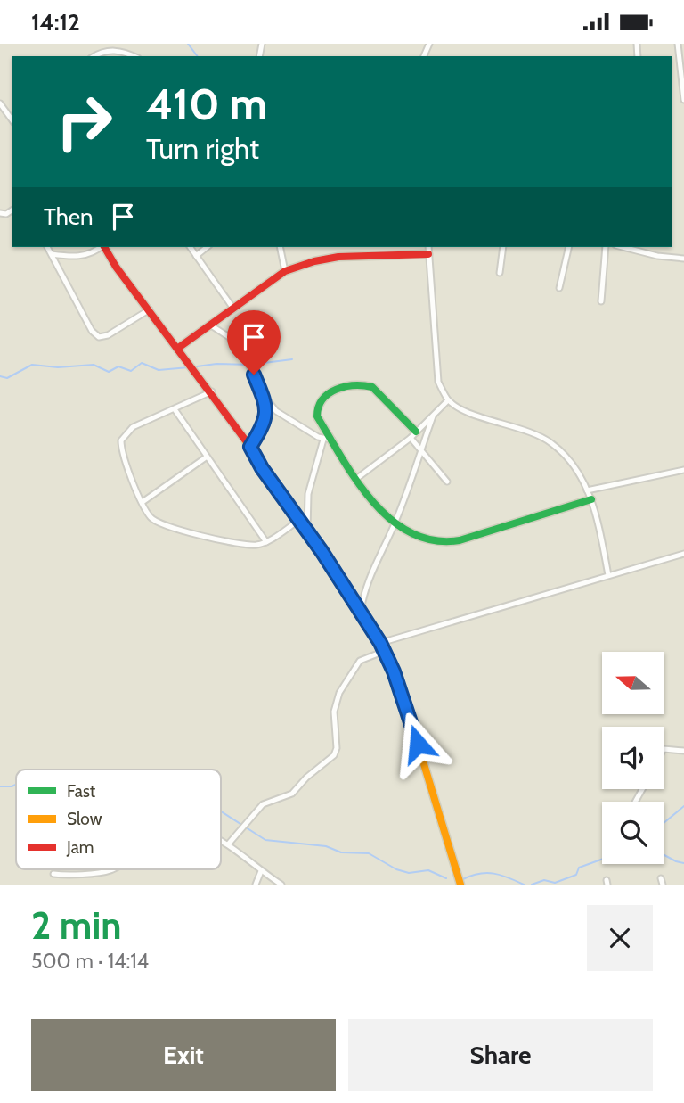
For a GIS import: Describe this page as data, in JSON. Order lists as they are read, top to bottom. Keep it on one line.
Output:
{"legend":["Fast","Slow","Jam"],"north":"left","page":{"status":"14:12","turn":["410 m","Turn right"],"then":"Then","heading":["2 min","500 m · 14:14"],"buttons":["Exit","Share"]}}
